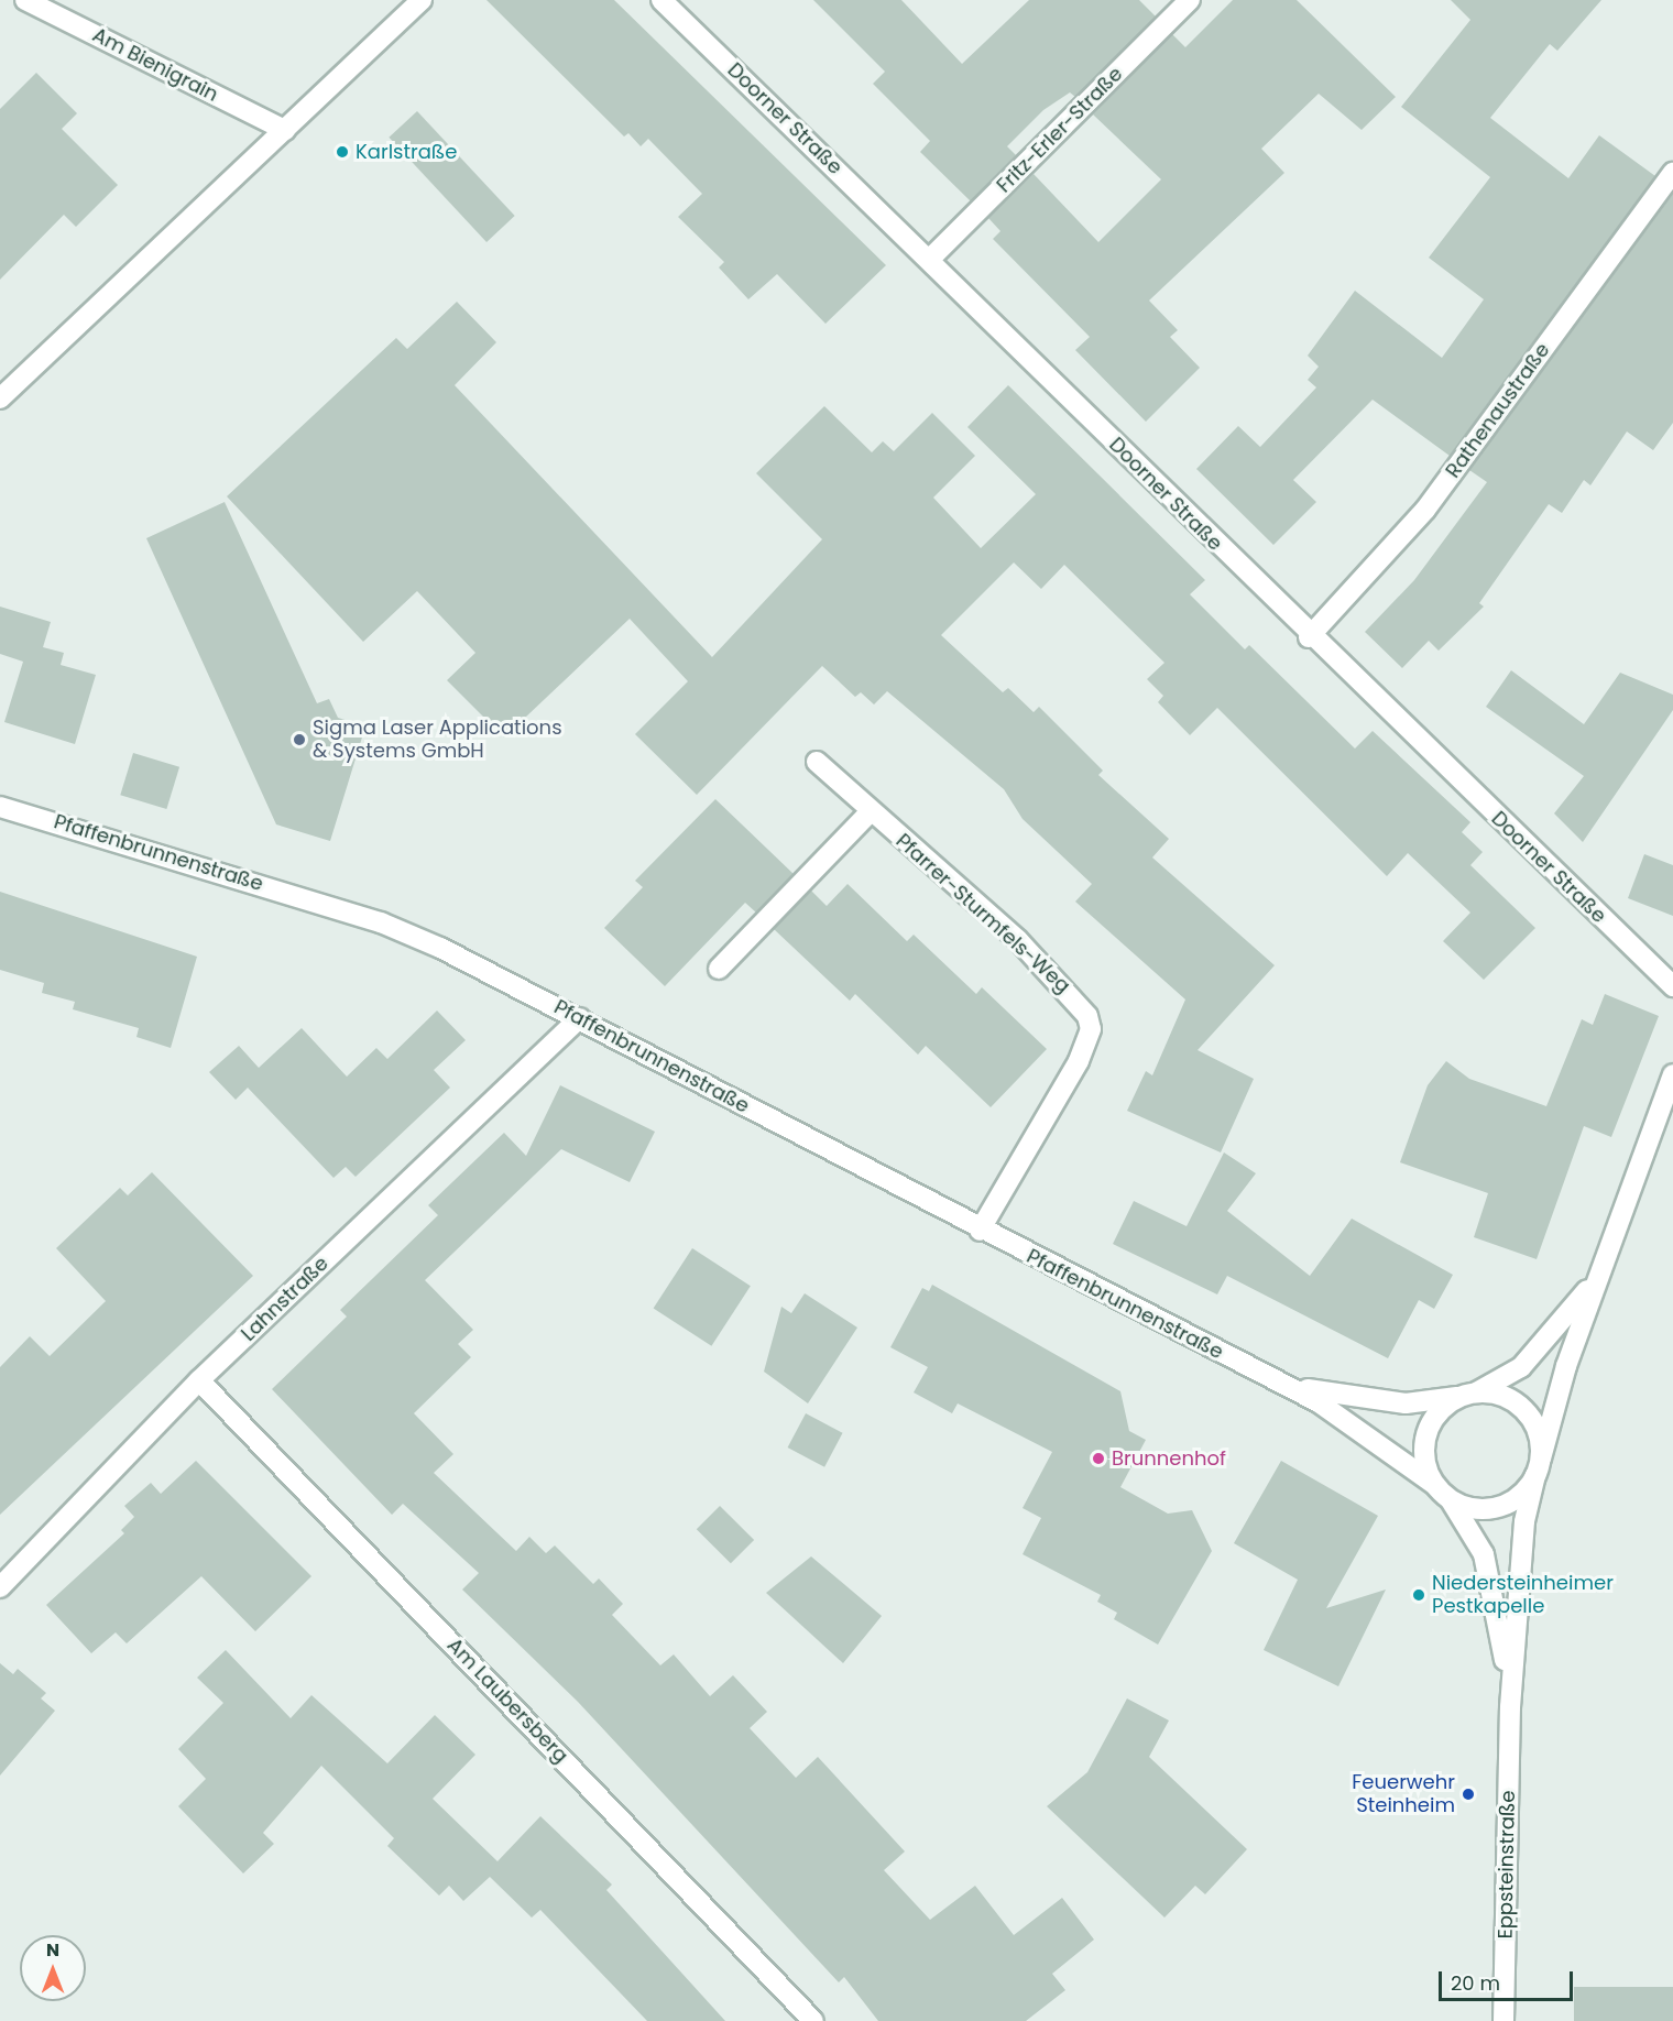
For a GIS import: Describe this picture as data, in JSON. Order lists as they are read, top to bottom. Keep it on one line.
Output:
{"streets":{"street":["Am Bienigrain","Doorner Straße","Fritz-Erler-Straße","Rathenaustraße","Pfaffenbrunnenstraße","Pfarrer-Sturmfels-Weg","Lahnstraße","Am Laubersberg","Eppsteinstraße"]},"crossings":[["Doorner Straße","Fritz-Erler-Straße"],["Doorner Straße","Rathenaustraße"],["Pfaffenbrunnenstraße","Pfarrer-Sturmfels-Weg"],["Pfaffenbrunnenstraße","Lahnstraße"],["Pfaffenbrunnenstraße","Eppsteinstraße"],["Lahnstraße","Am Laubersberg"]],"places":["Karlstraße","Sigma Laser Applications & Systems GmbH","Brunnenhof","Niedersteinheimer Pestkapelle","Feuerwehr Steinheim"],"scale_bar":"20 m","north":"top"}
